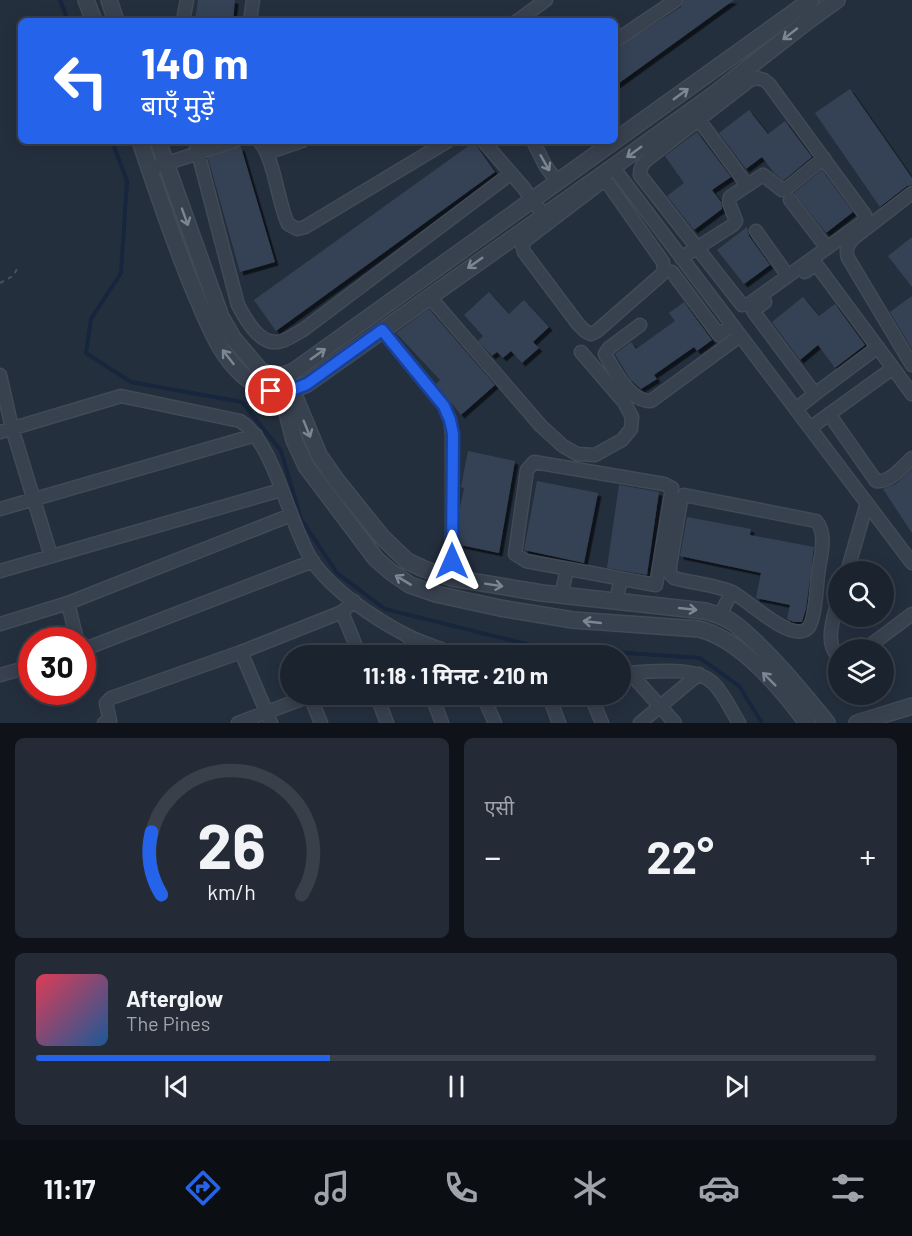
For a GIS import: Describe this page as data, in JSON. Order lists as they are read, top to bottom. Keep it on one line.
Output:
{"page":{"turn":["140 m","बाएँ मुड़ें"],"limit":"30","trip":"11:18 · 1 मिनट · 210 m","tile":"एसी","heat":["−","22°","+"],"song":["Afterglow","The Pines"],"tabs":"11:17","gauge":["26","km/h"]}}
